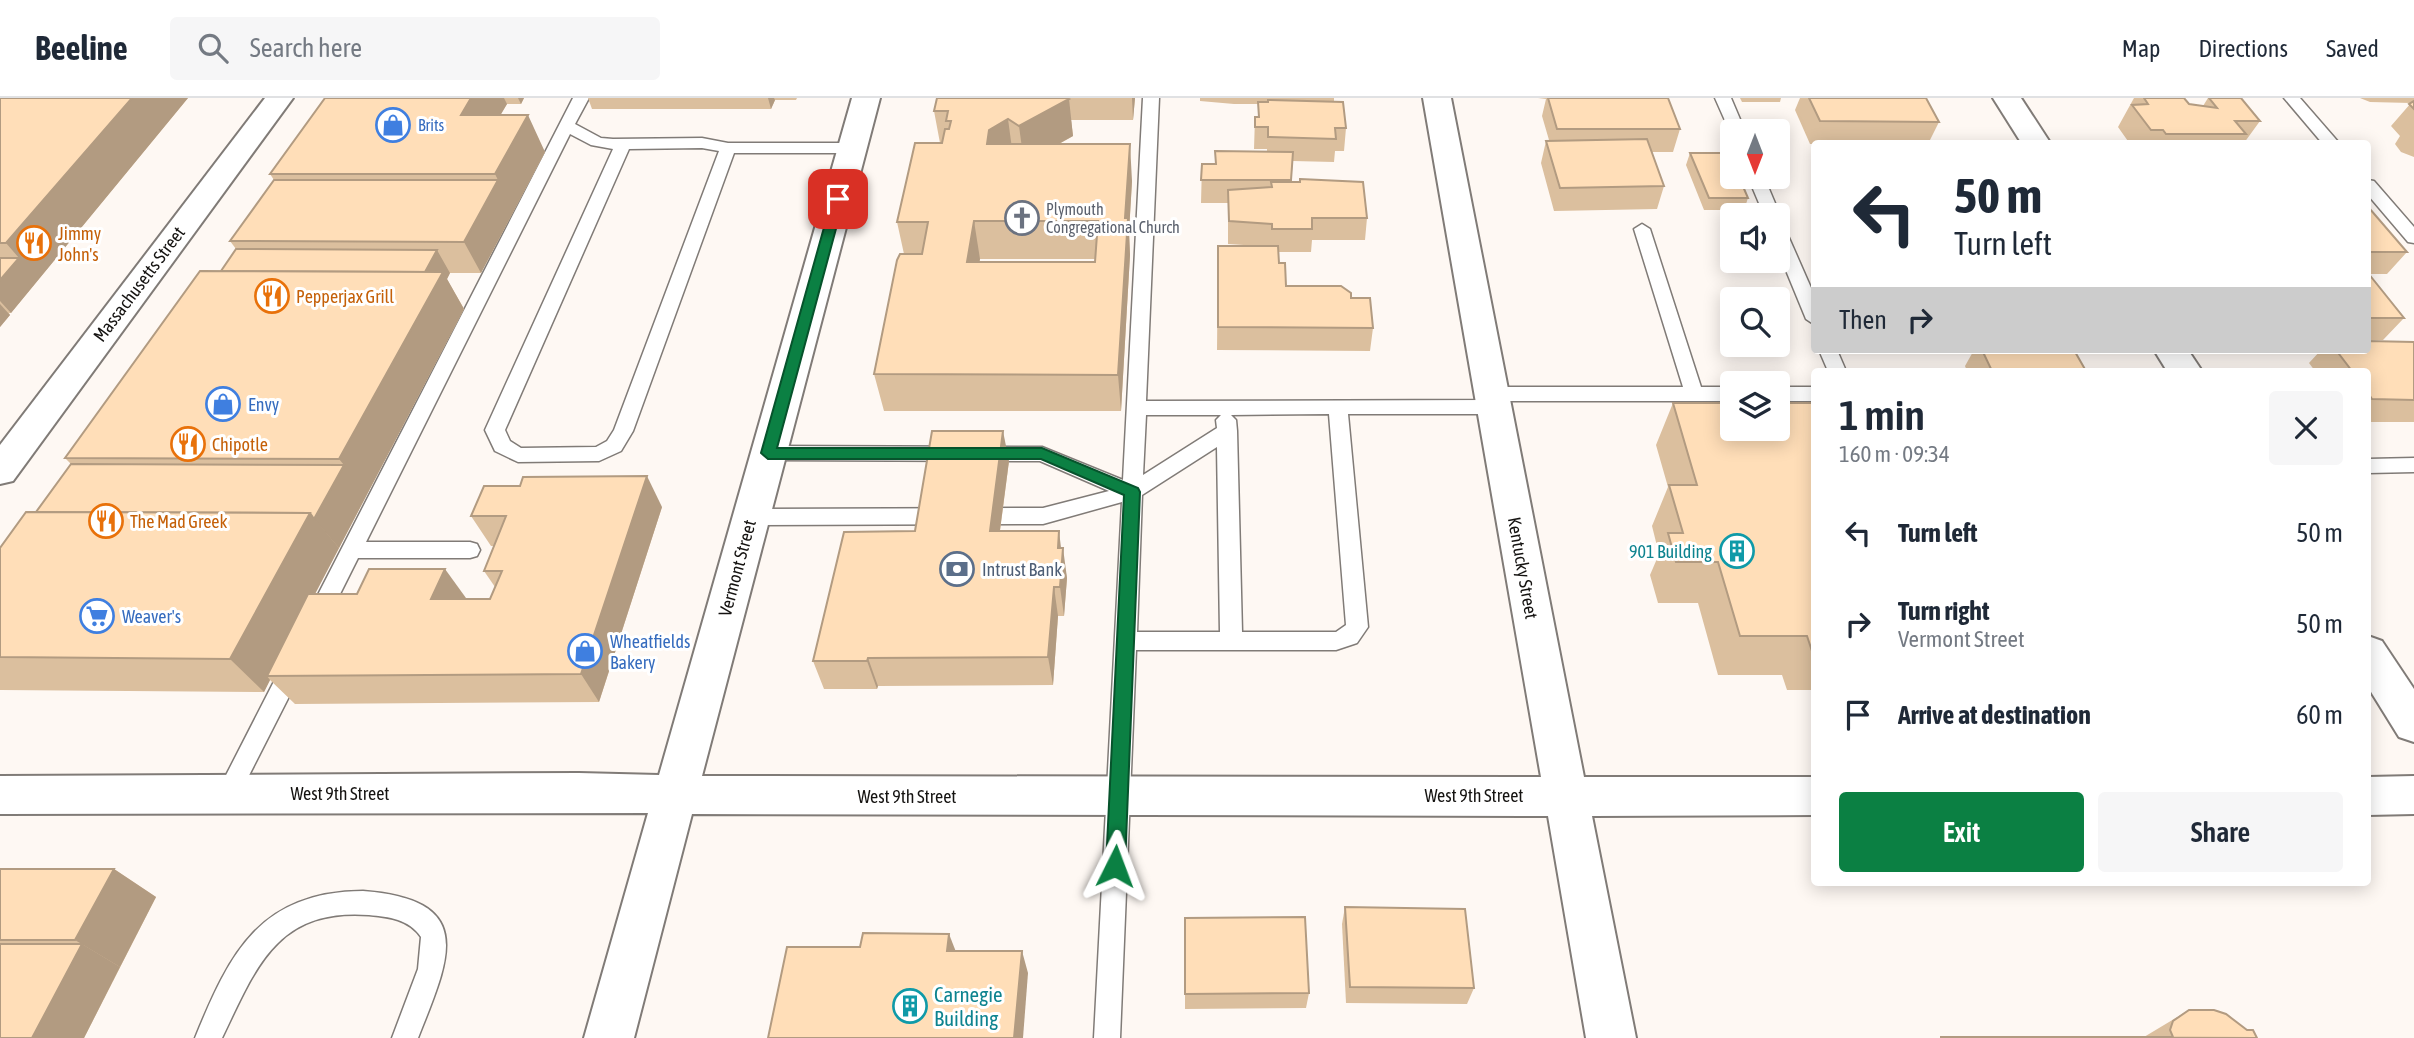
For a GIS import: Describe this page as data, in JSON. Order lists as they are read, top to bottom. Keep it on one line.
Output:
{"streets":{"street":["Massachusetts Street","Vermont Street","Kentucky Street","West 9th Street"]},"crossings":[["Vermont Street","West 9th Street"],["Kentucky Street","West 9th Street"]],"places":{"shop":["Brits","Envy","Wheatfields Bakery"],"church":["Plymouth Congregational Church"],"restaurant":["Jimmy John's","Pepperjax Grill","Chipotle","The Mad Greek"],"building":["901 Building","Carnegie Building"],"bank":["Intrust Bank"],"supermarket":["Weaver's"]},"north":"bottom","page":{"header":"Beeline","search":"Search here","nav":["Map","Directions","Saved"],"turn":["50 m","Turn left"],"then":"Then","heading":["1 min","160 m · 09:34"],"list":[{"name":"Turn left","value":"50 m"},{"name":"Turn right","note":"Vermont Street","value":"50 m"},{"name":"Arrive at destination","value":"60 m"}],"buttons":["Exit","Share"]}}
